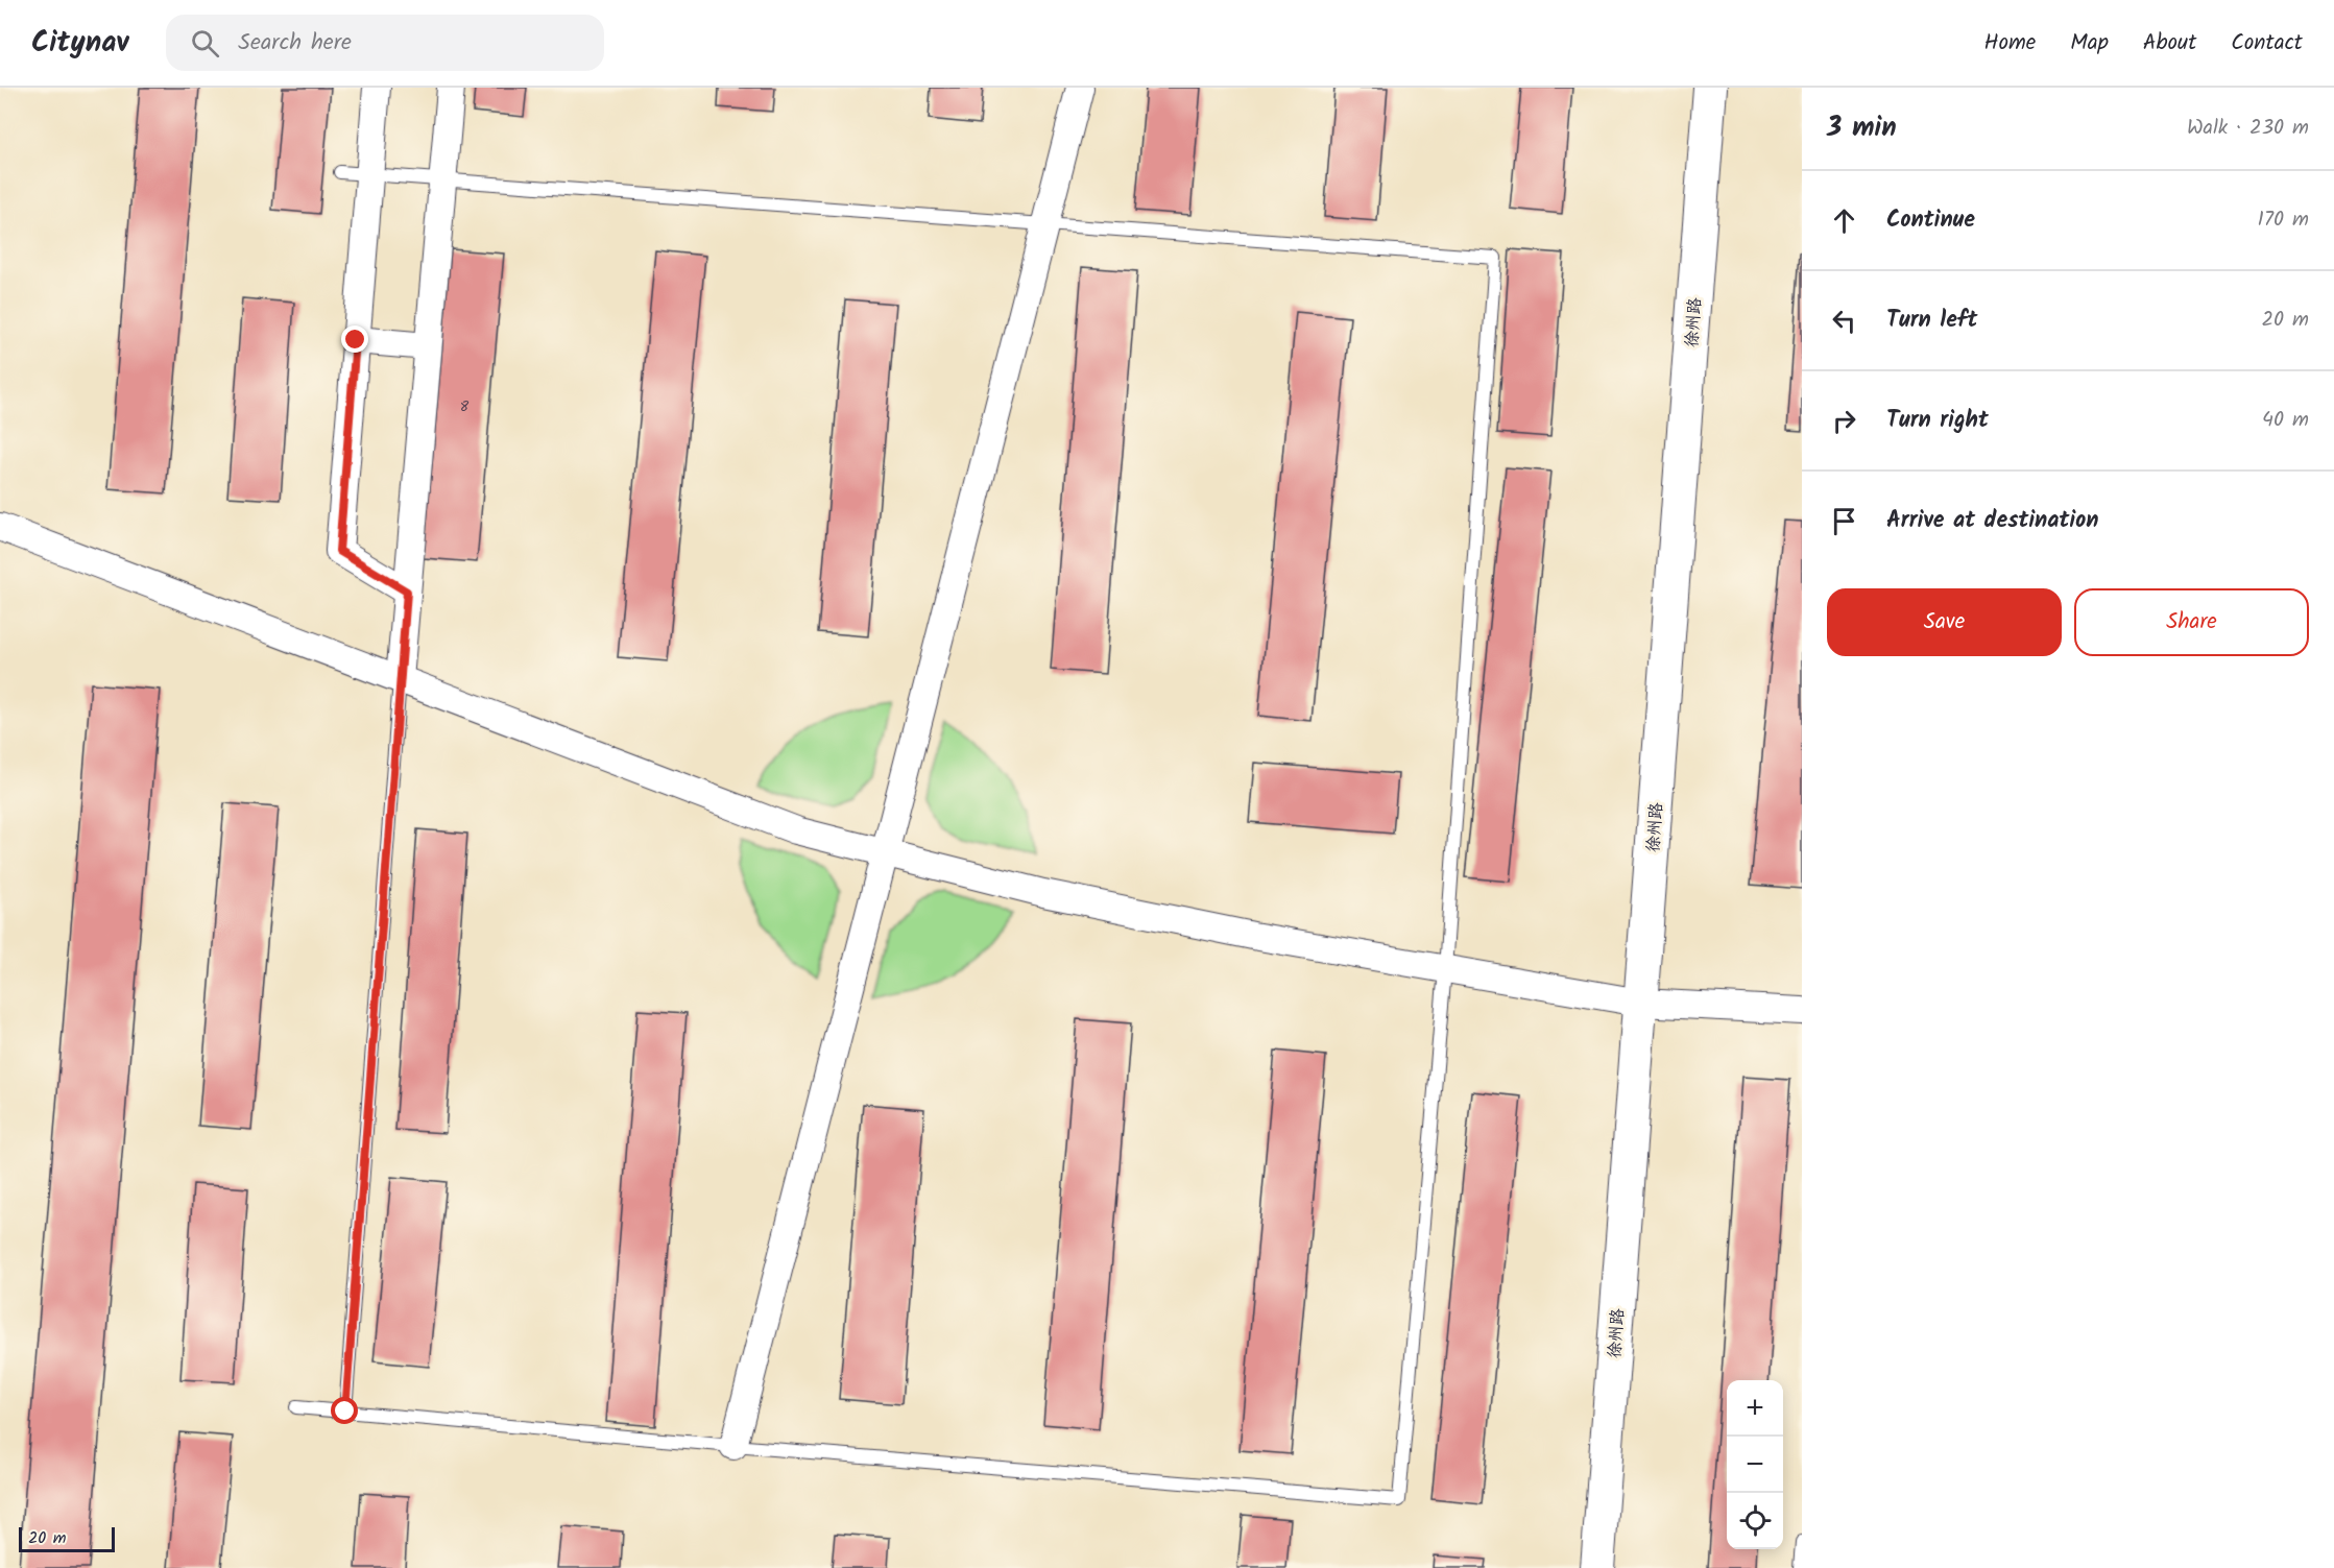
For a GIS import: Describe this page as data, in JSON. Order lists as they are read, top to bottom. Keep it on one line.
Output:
{"streets":{"street":["徐州路"]},"house_numbers":["8"],"scale_bar":"20 m","page":{"header":"Citynav","search":"Search here","nav":["Home","Map","About","Contact"],"heading":["3 min","Walk · 230 m"],"list":[["Continue","170 m"],["Turn left","20 m"],["Turn right","40 m"],"Arrive at destination"],"buttons":["Save","Share"],"map_buttons":["+","−"],"scale":"20 m"}}
